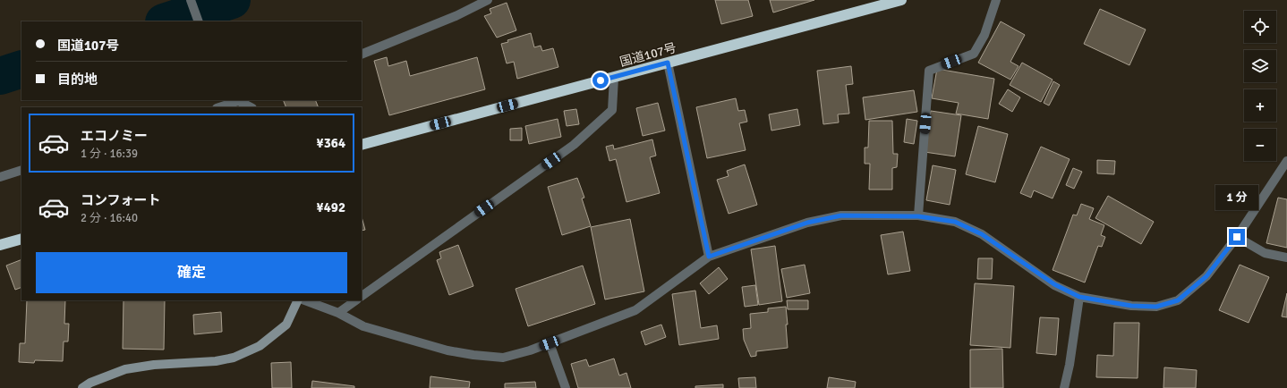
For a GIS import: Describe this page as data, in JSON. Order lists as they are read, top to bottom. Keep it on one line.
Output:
{"streets":{"highway":["国道107号"]},"page":{"map_buttons":["+","−"],"banner":["国道107号","目的地"],"list":[{"name":"エコノミー","note":"1 分 · 16:39","value":"¥364"},{"name":"コンフォート","note":"2 分 · 16:40","value":"¥492"}],"bubble":"1 分","buttons":"確定"}}
